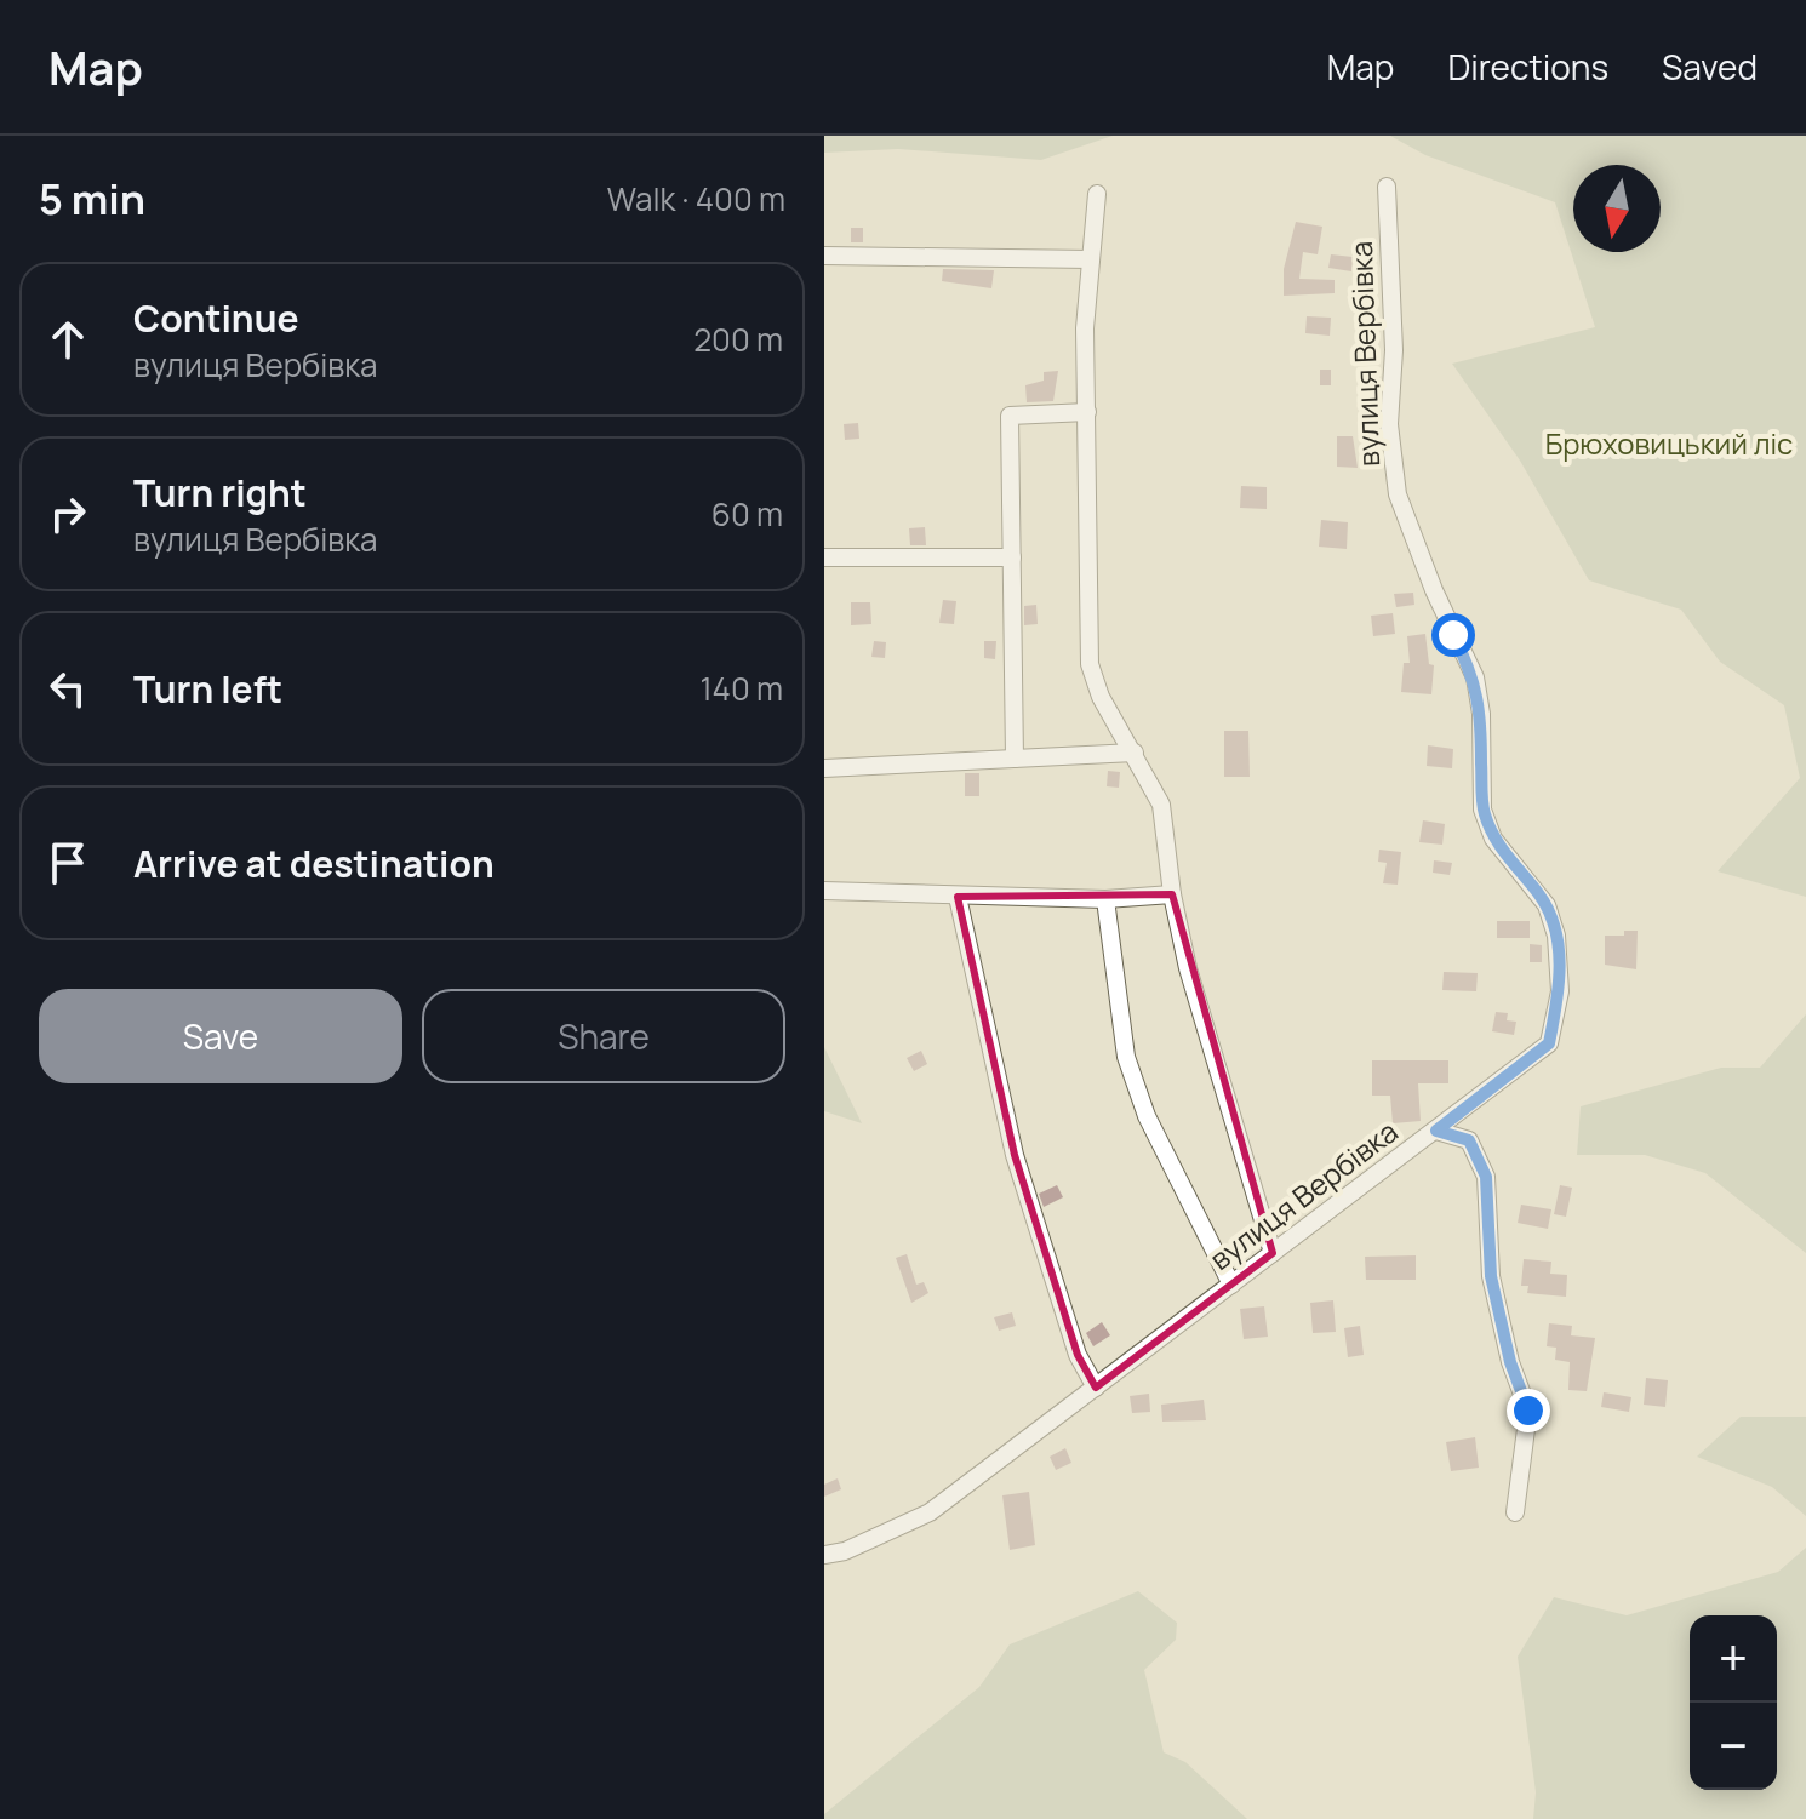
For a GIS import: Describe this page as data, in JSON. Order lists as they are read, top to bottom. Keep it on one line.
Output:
{"streets":{"street":["вулиця Вербівка"]},"parks":["Брюховицький ліс"],"north":"bottom","page":{"header":"Map","nav":["Map","Directions","Saved"],"heading":["5 min","Walk · 400 m"],"list":[["Continue","вулиця Вербівка","200 m"],["Turn right","вулиця Вербівка","60 m"],["Turn left","140 m"],"Arrive at destination"],"buttons":["Save","Share"],"map_buttons":["+","−"]}}
